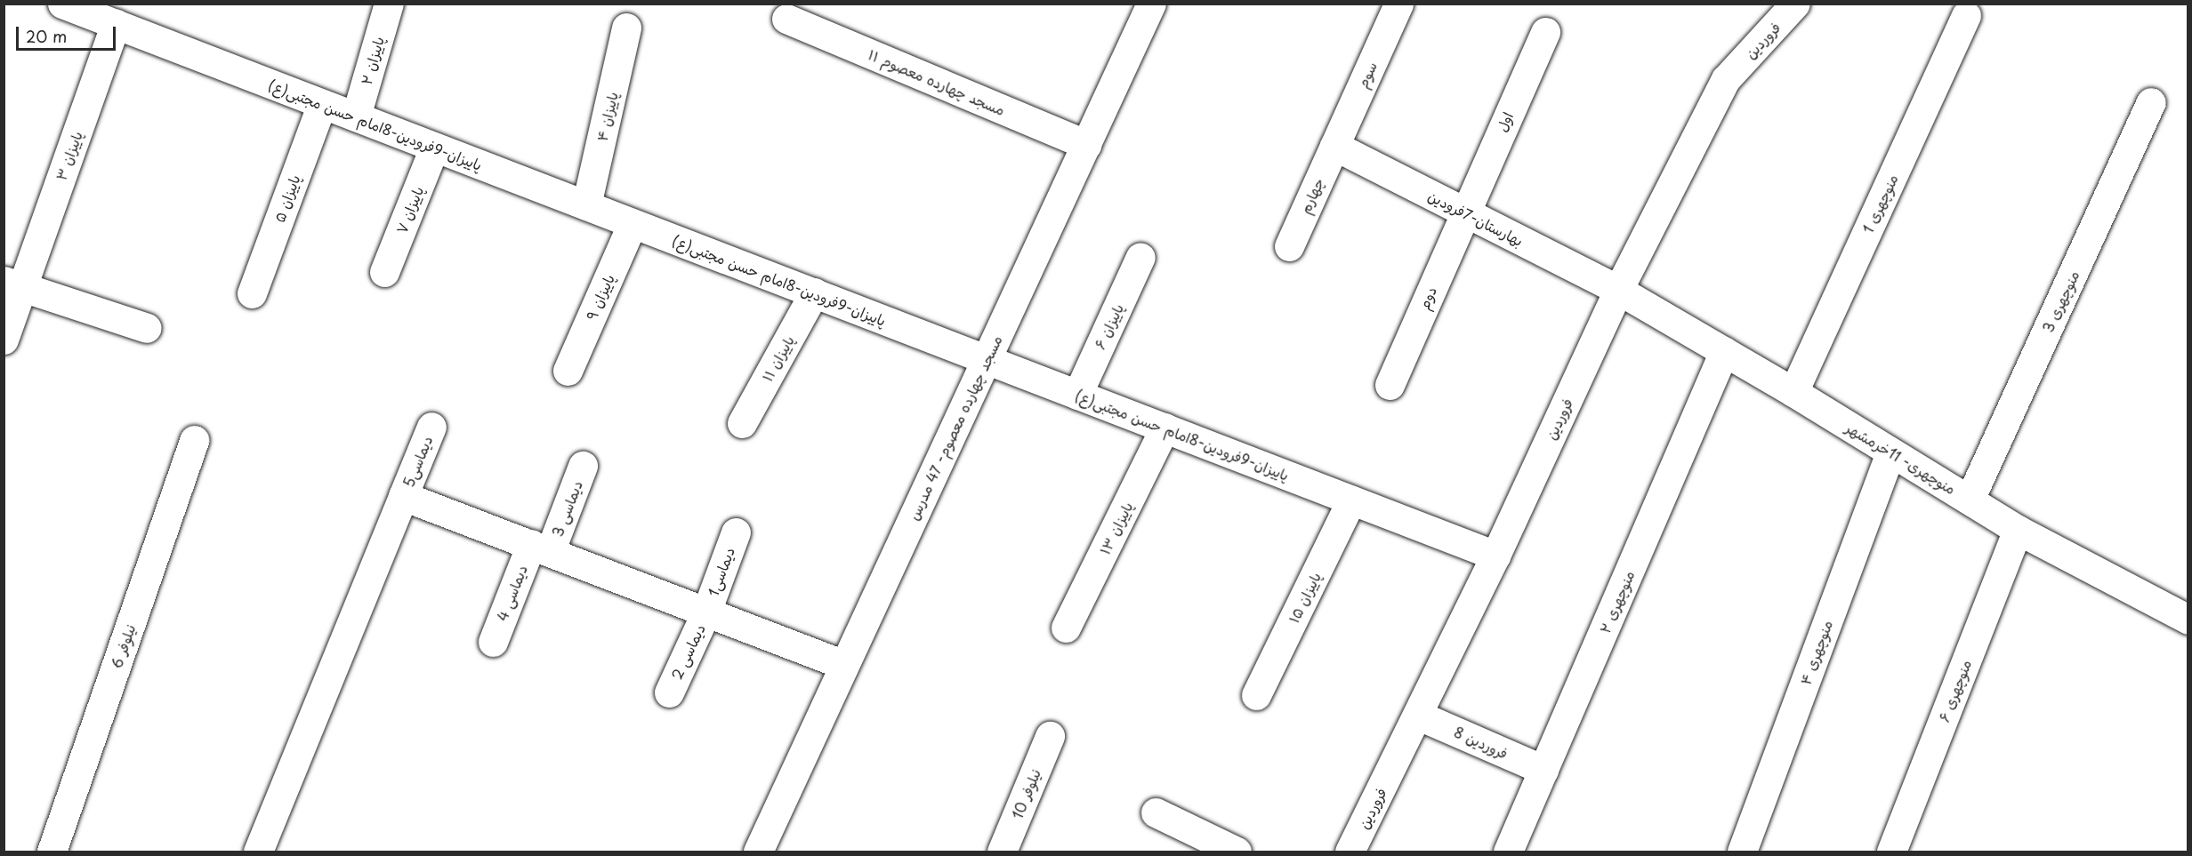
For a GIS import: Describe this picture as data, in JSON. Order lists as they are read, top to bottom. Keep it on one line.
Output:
{"streets":{"street":["فروردین","پاییزان ۲","سوم","مسجد چهارده معصوم ۱۱","پاییزان ۴","اول","پاییزان-9فرودین-8امام حسن مجتبی(ع)","پاییزان ۳","چهارم","پاییزان ۵","منوچهری 1","پاییزان ۷","بهارستان-7فرودین","پاییزان ۹","دوم","منوچهری 3","پاییزان ۶","پاییزان ۱۱","مسجد چهارده معصوم- 47 مدرس","منوچهری- 11خرمشهر","دیماسی5","دیماسی 3","پاییزان ۱۳","1دیماسی","دیماسی 4","پاییزان ۱۵","منوچهری ۲","نیلوفر 6","دیماسی 2","منوچهری ۴","منوچهری ۶","8 فروردین","نیلوفر 10"]},"crossings":[["فروردین","پاییزان-9فرودین-8امام حسن مجتبی(ع)"],["فروردین","بهارستان-7فرودین"],["فروردین","منوچهری- 11خرمشهر"],["فروردین","8 فروردین"],["پاییزان ۲","پاییزان-9فرودین-8امام حسن مجتبی(ع)"],["سوم","چهارم"],["سوم","بهارستان-7فرودین"],["مسجد چهارده معصوم ۱۱","مسجد چهارده معصوم- 47 مدرس"],["پاییزان ۴","پاییزان-9فرودین-8امام حسن مجتبی(ع)"],["اول","بهارستان-7فرودین"],["اول","دوم"],["پاییزان-9فرودین-8امام حسن مجتبی(ع)","پاییزان ۳"],["پاییزان-9فرودین-8امام حسن مجتبی(ع)","پاییزان ۵"],["پاییزان-9فرودین-8امام حسن مجتبی(ع)","پاییزان ۷"],["پاییزان-9فرودین-8امام حسن مجتبی(ع)","پاییزان ۹"],["پاییزان-9فرودین-8امام حسن مجتبی(ع)","پاییزان ۶"],["پاییزان-9فرودین-8امام حسن مجتبی(ع)","پاییزان ۱۱"],["پاییزان-9فرودین-8امام حسن مجتبی(ع)","مسجد چهارده معصوم- 47 مدرس"],["پاییزان-9فرودین-8امام حسن مجتبی(ع)","پاییزان ۱۳"],["پاییزان-9فرودین-8امام حسن مجتبی(ع)","پاییزان ۱۵"],["چهارم","بهارستان-7فرودین"],["منوچهری 1","منوچهری- 11خرمشهر"],["بهارستان-7فرودین","دوم"],["بهارستان-7فرودین","منوچهری- 11خرمشهر"],["منوچهری 3","منوچهری- 11خرمشهر"],["منوچهری- 11خرمشهر","منوچهری ۲"],["منوچهری- 11خرمشهر","منوچهری ۴"],["منوچهری- 11خرمشهر","منوچهری ۶"],["دیماسی 3","دیماسی 4"],["1دیماسی","دیماسی 2"],["منوچهری ۲","8 فروردین"]],"scale_bar":"20 m"}
